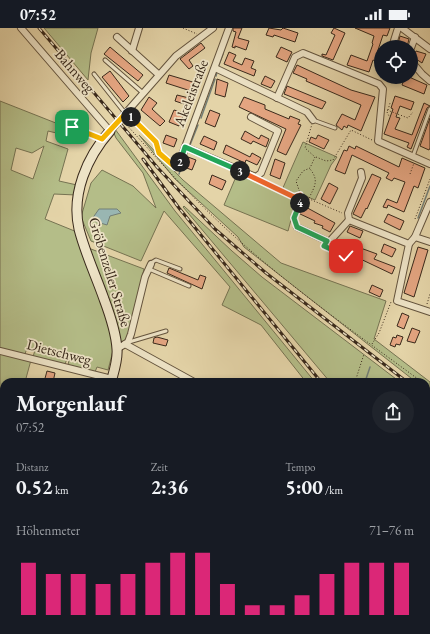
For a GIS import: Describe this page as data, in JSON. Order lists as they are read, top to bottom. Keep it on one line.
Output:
{"streets":{"street":["Bahnweg","Akeleistraße","Gröbenzeller Straße","Dietschweg"]},"crossings":[["Bahnweg","Gröbenzeller Straße"]],"page":{"status":"07:52","pins":["1","2","3","4"],"heading":["Morgenlauf","07:52"],"stats":[["Distanz","0.52 km"],["Zeit","2:36"],["Tempo","5:00 /km"]],"chart":["Höhenmeter","71–76 m"]}}
